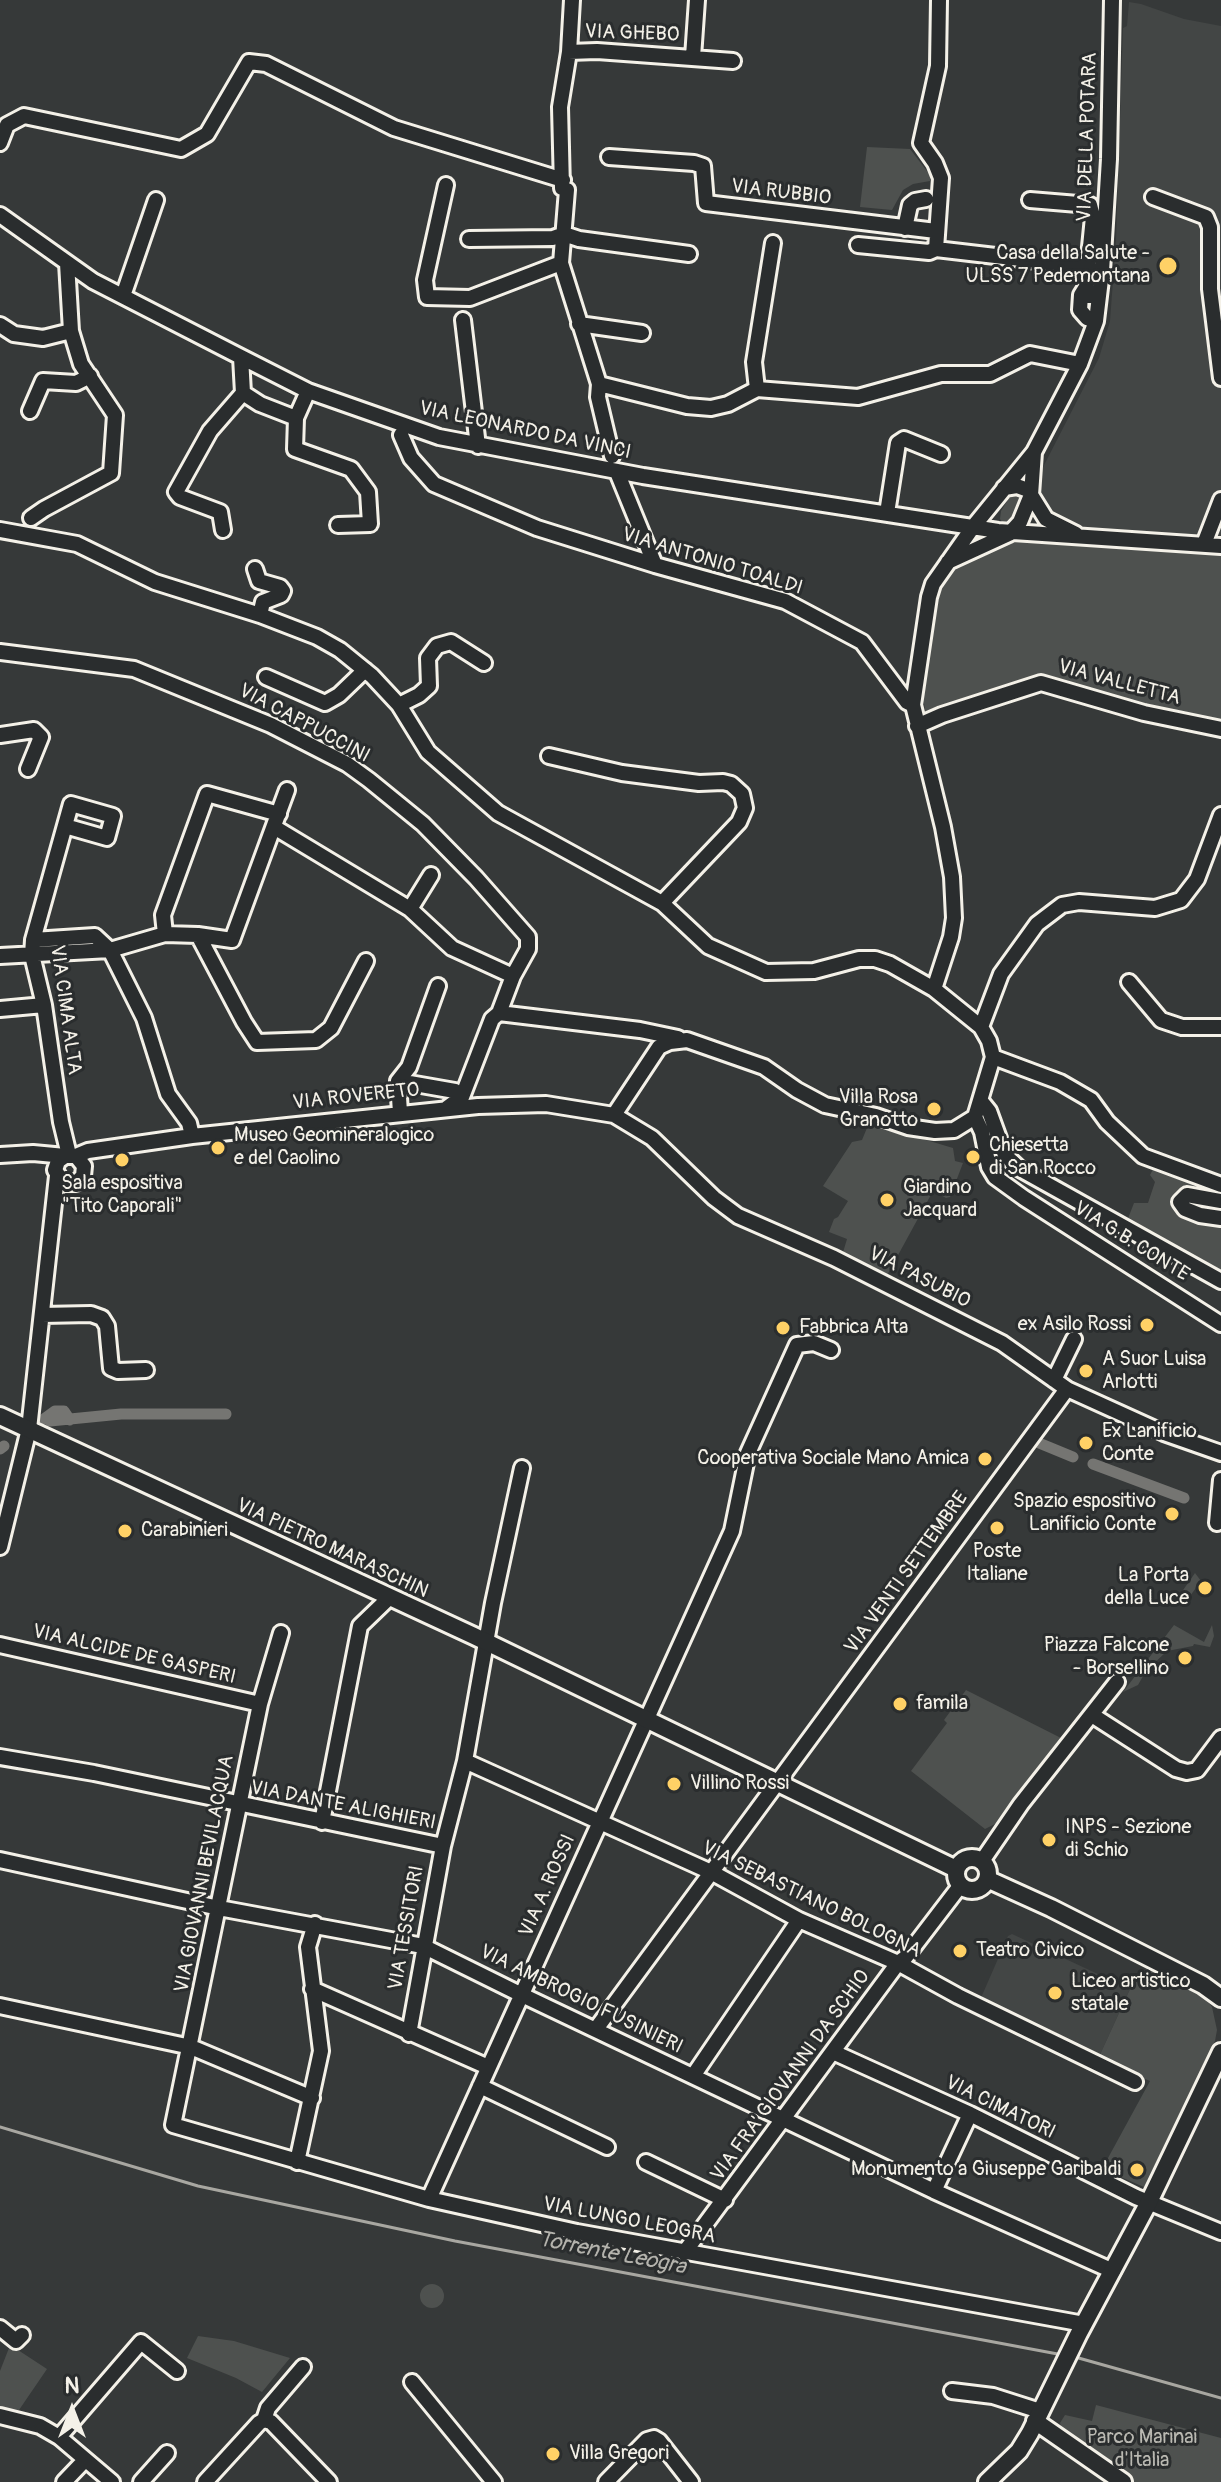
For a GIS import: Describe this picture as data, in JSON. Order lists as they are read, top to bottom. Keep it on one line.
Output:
{"streets":{"main road":["VIA PIETRO MARASCHIN"],"street":["VIA GHEBO","VIA DELLA POTARA","VIA RUBBIO","VIA LEONARDO DA VINCI","VIA ANTONIO TOALDI","VIA VALLETTA","VIA CAPPUCCINI","VIA CIMA ALTA","VIA ROVERETO","VIA G.B. CONTE","VIA PASUBIO","VIA VENTI SETTEMBRE","VIA ALCIDE DE GASPERI","VIA DANTE ALIGHIERI","VIA GIOVANNI BEVILACQUA","VIA A. ROSSI","VIA SEBASTIANO BOLOGNA","VIA TESSITORI","VIA AMBROGIO FUSINIERI","VIA FRA' GIOVANNI DA SCHIO","VIA CIMATORI","VIA LUNGO LEOGRA"]},"crossings":[["VIA DELLA POTARA","VIA LEONARDO DA VINCI"],["VIA DELLA POTARA","VIA ANTONIO TOALDI"],["VIA ANTONIO TOALDI","VIA VALLETTA"],["VIA CAPPUCCINI","VIA ROVERETO"],["VIA CIMA ALTA","VIA ROVERETO"],["VIA ROVERETO","VIA PASUBIO"],["VIA PASUBIO","VIA VENTI SETTEMBRE"],["VIA PIETRO MARASCHIN","VIA VENTI SETTEMBRE"],["VIA PIETRO MARASCHIN","VIA A. ROSSI"],["VIA PIETRO MARASCHIN","VIA TESSITORI"],["VIA PIETRO MARASCHIN","VIA FRA' GIOVANNI DA SCHIO"],["VIA VENTI SETTEMBRE","VIA SEBASTIANO BOLOGNA"],["VIA VENTI SETTEMBRE","VIA AMBROGIO FUSINIERI"],["VIA ALCIDE DE GASPERI","VIA GIOVANNI BEVILACQUA"],["VIA DANTE ALIGHIERI","VIA GIOVANNI BEVILACQUA"],["VIA DANTE ALIGHIERI","VIA TESSITORI"],["VIA GIOVANNI BEVILACQUA","VIA AMBROGIO FUSINIERI"],["VIA GIOVANNI BEVILACQUA","VIA LUNGO LEOGRA"],["VIA A. ROSSI","VIA SEBASTIANO BOLOGNA"],["VIA A. ROSSI","VIA AMBROGIO FUSINIERI"],["VIA A. ROSSI","VIA LUNGO LEOGRA"],["VIA SEBASTIANO BOLOGNA","VIA TESSITORI"],["VIA SEBASTIANO BOLOGNA","VIA FRA' GIOVANNI DA SCHIO"],["VIA TESSITORI","VIA AMBROGIO FUSINIERI"],["VIA AMBROGIO FUSINIERI","VIA FRA' GIOVANNI DA SCHIO"],["VIA FRA' GIOVANNI DA SCHIO","VIA CIMATORI"],["VIA FRA' GIOVANNI DA SCHIO","VIA LUNGO LEOGRA"]],"water":["Torrente Leogra"],"parks":["Parco Marinai d'Italia"],"places":["Casa della Salute - ULSS 7 Pedemontana","Villa Rosa Granotto","Museo Geomineralogico e del Caolino","Chiesetta di San Rocco","Sala espositiva \"Tito Caporali\"","Giardino Jacquard","ex Asilo Rossi","Fabbrica Alta","A Suor Luisa Arlotti","Ex Lanificio Conte","Cooperativa Sociale Mano Amica","Spazio espositivo Lanificio Conte","Poste Italiane","Carabinieri","La Porta della Luce","Piazza Falcone - Borsellino","famila","Villino Rossi","INPS - Sezione di Schio","Teatro Civico","Liceo artistico statale","Monumento a Giuseppe Garibaldi","Villa Gregori"],"north":"top"}
